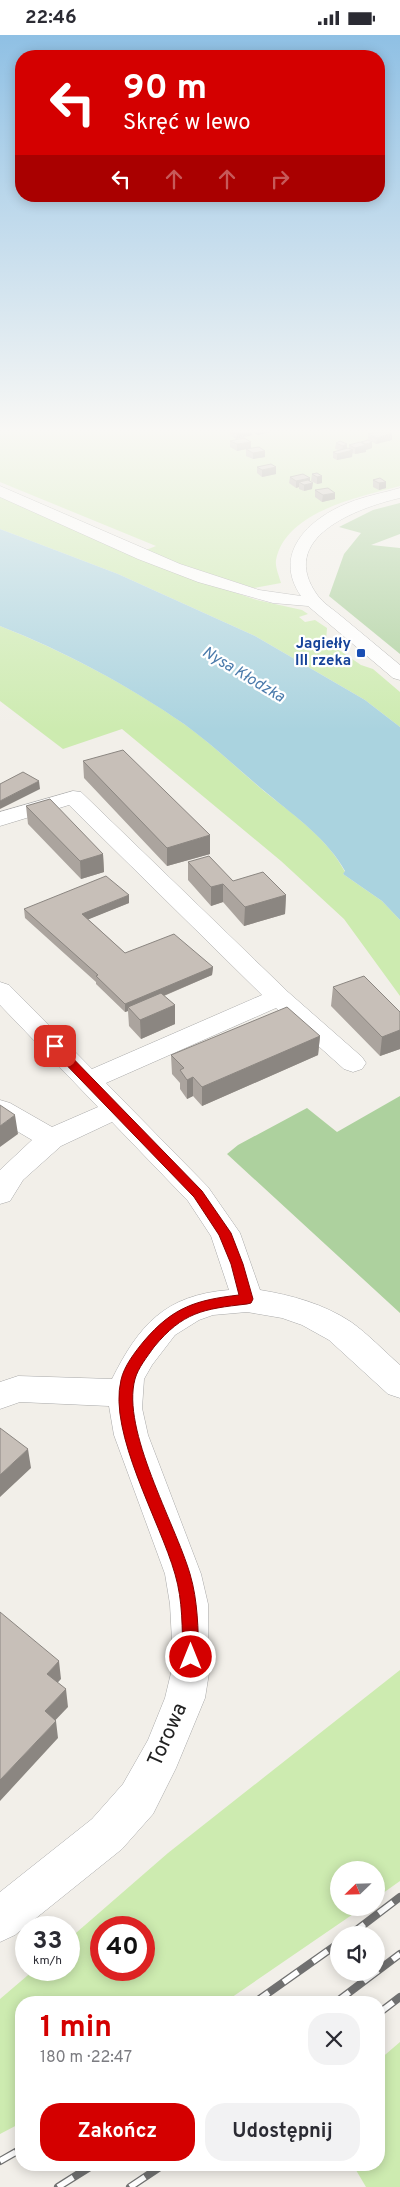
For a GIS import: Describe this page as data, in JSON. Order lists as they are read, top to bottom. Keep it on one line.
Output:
{"streets":{"street":["Torowa"]},"water":["Nysa Kłodzka"],"places":{"transit":["Jagiełły III rzeka"]},"north":"bottom left","page":{"status":"22:46","turn":["90 m","Skręć w lewo"],"speed":"33 km/h","limit":"40","heading":["1 min","180 m · 22:47"],"buttons":["Zakończ","Udostępnij"]}}
